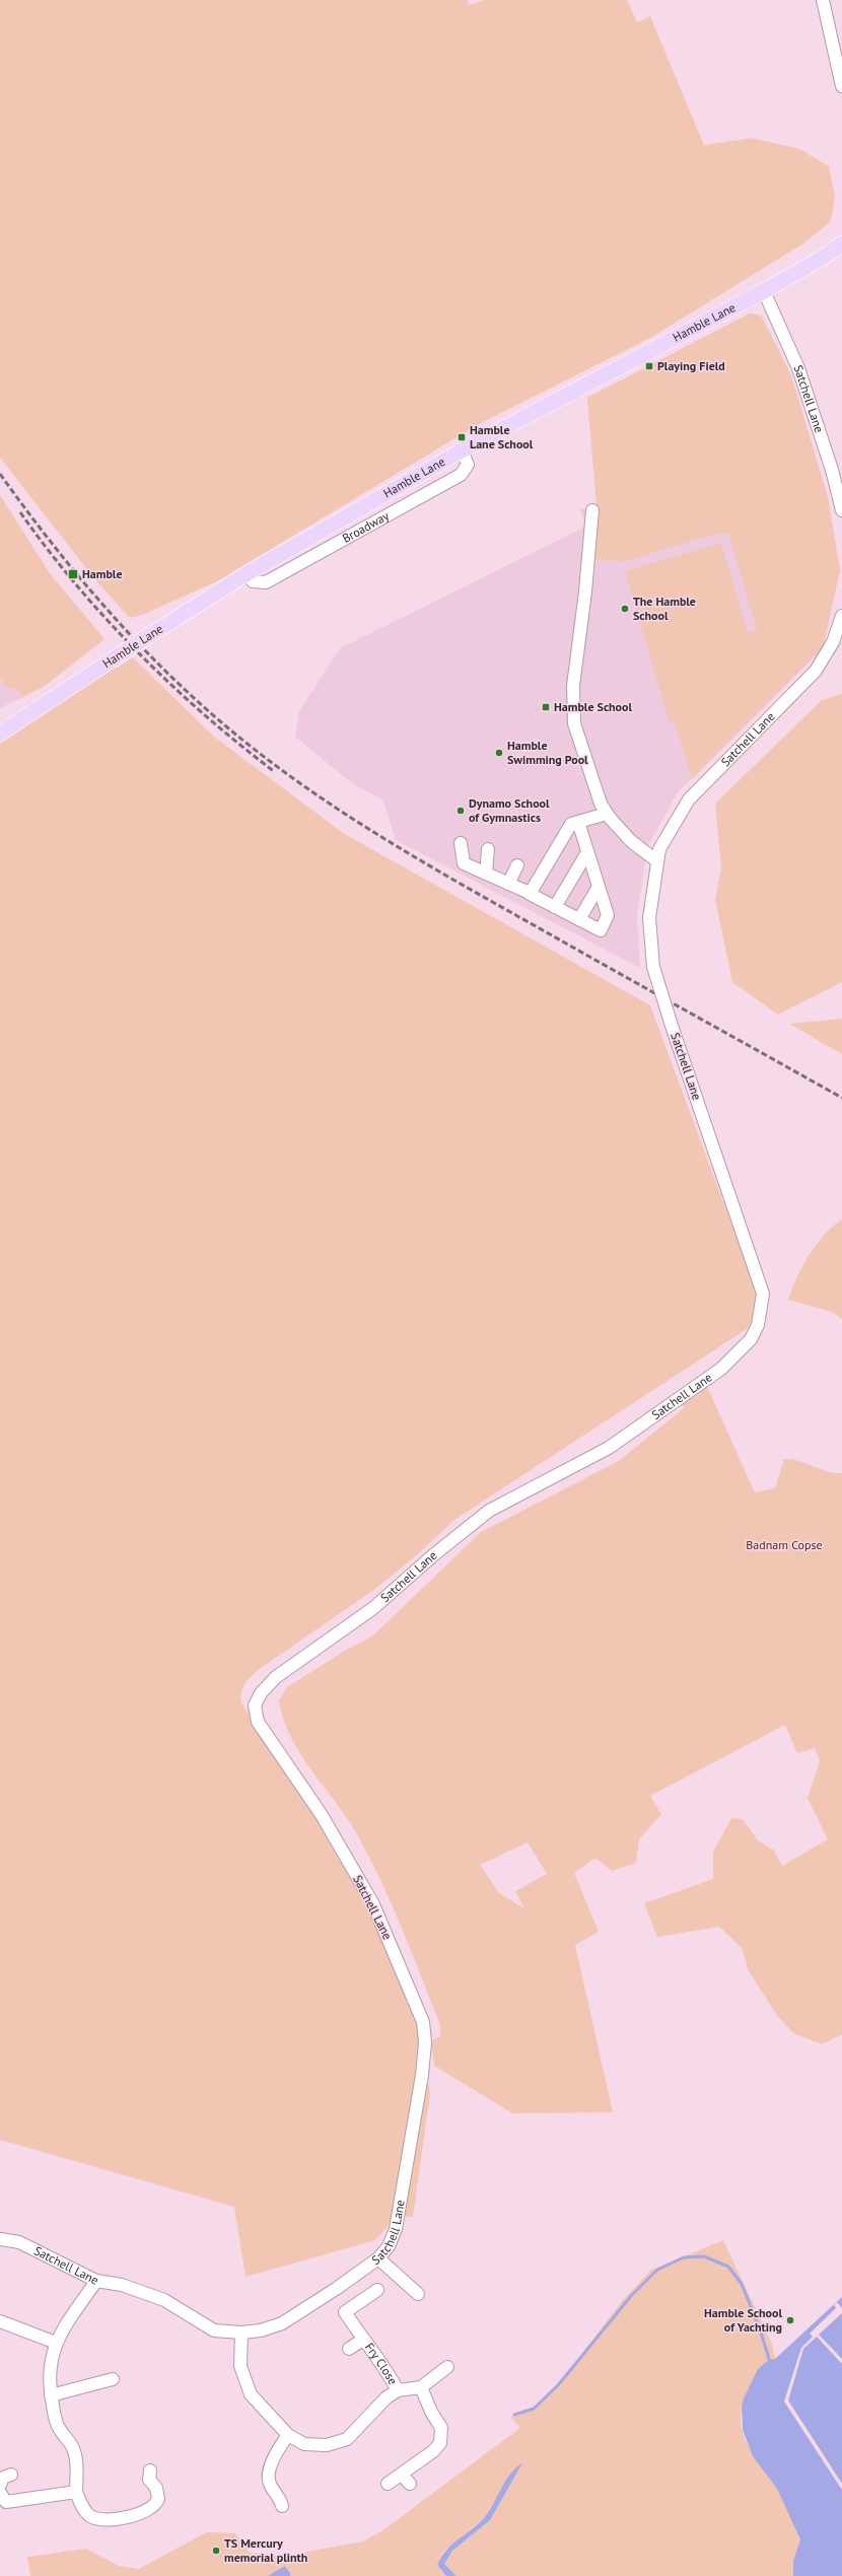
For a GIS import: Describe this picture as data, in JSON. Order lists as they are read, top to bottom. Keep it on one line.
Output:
{"streets":{"main road":["Hamble Lane"],"street":["Satchell Lane","Fry Close"]},"crossings":[["Hamble Lane","Satchell Lane"]],"parks":["Badnam Copse"],"places":{"transit":["Playing Field","Hamble Lane School","Hamble","Hamble School"],"other":["The Hamble School","Hamble Swimming Pool","Dynamo School of Gymnastics","Hamble School of Yachting","TS Mercury memorial plinth"]}}
